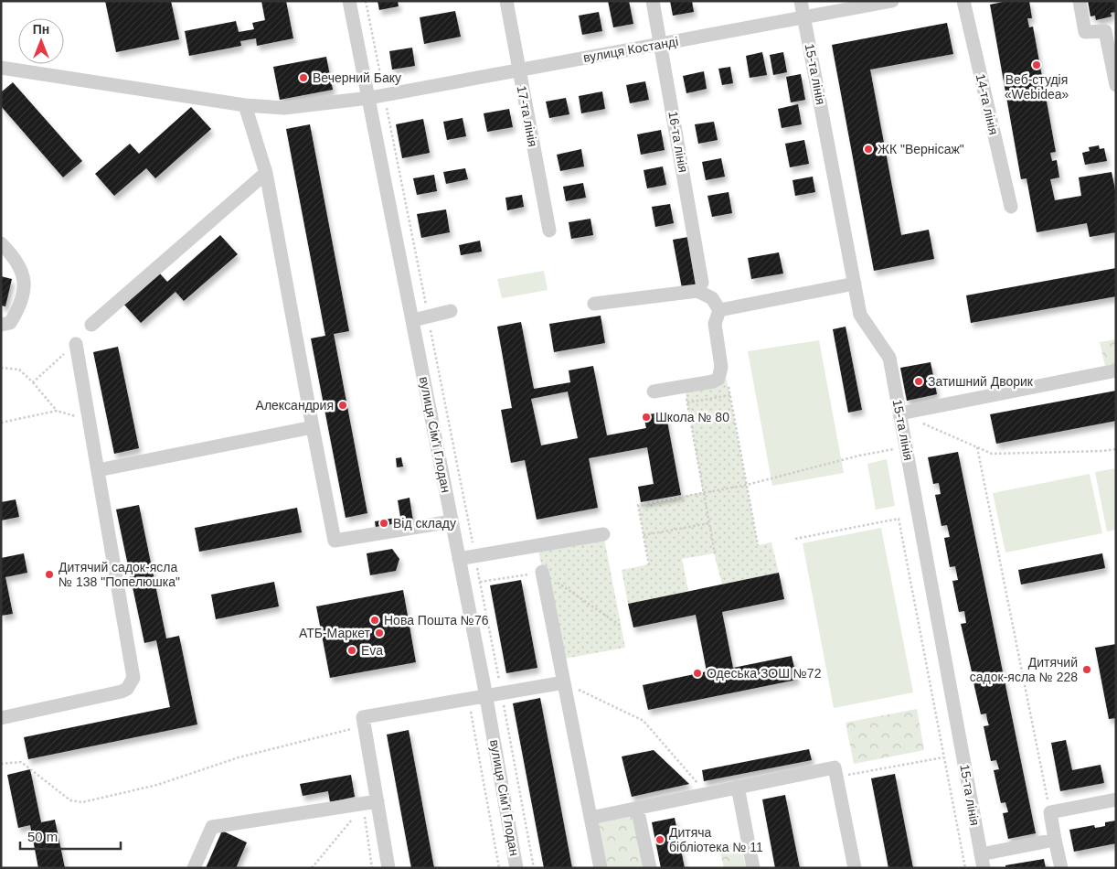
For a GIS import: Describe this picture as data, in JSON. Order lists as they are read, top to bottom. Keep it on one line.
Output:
{"streets":{"street":["вулиця Костанді","15-та лінія","14-та лінія","17-та лінія","16-та лінія","вулиця Сім'ї Глодан"]},"crossings":[["вулиця Костанді","15-та лінія"],["вулиця Костанді","17-та лінія"],["вулиця Костанді","16-та лінія"],["вулиця Костанді","вулиця Сім'ї Глодан"]],"places":["Веб-студія «Webidea»","Вечерний Баку","ЖК \"Вернісаж\"","Затишний Дворик","Александрия","Школа № 80","Від складу","Дитячий садок-ясла № 138 \"Попелюшка\"","Нова Пошта №76","АТБ-Маркет","Eva","Дитячий садок-ясла № 228","Одеська ЗОШ №72","Дитяча бібліотека № 11"],"scale_bar":"50 m","north":"top"}
